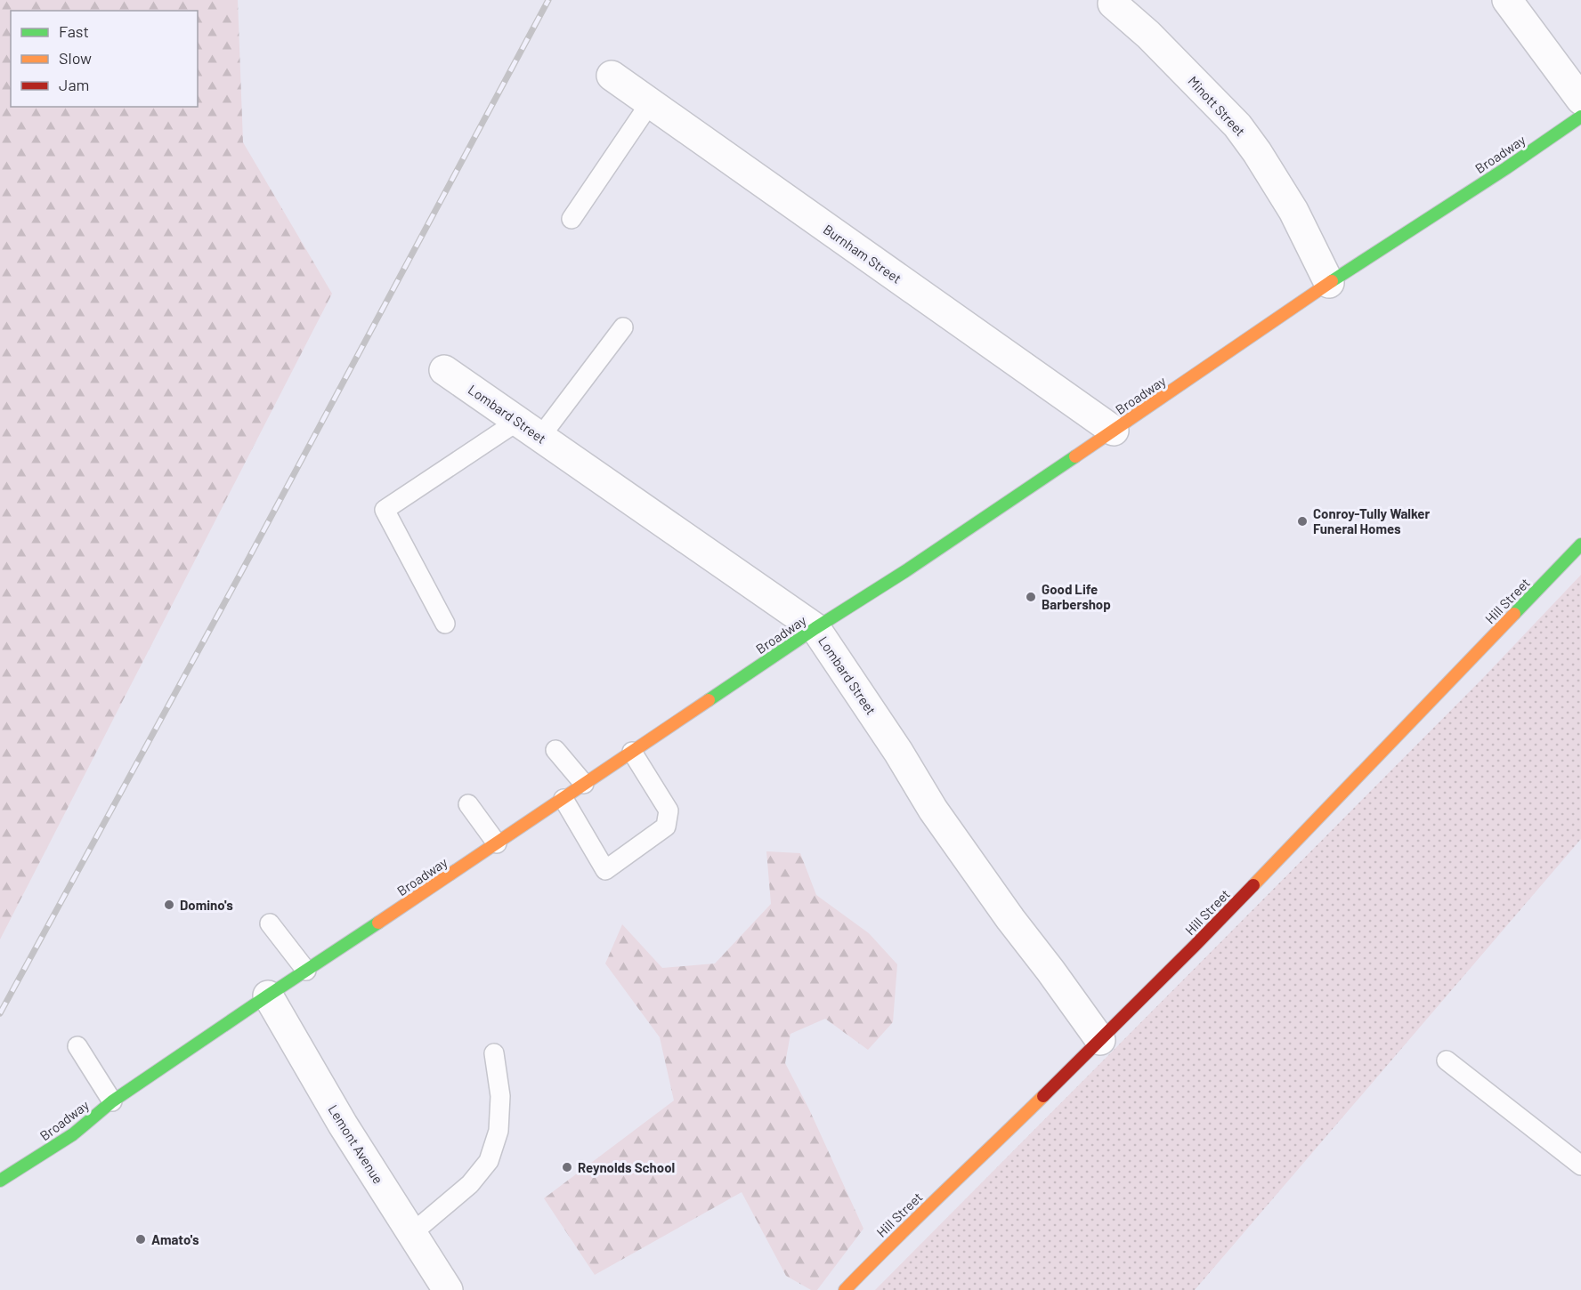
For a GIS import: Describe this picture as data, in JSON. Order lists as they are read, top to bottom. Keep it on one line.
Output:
{"streets":{"main road":["Broadway","Hill Street"],"street":["Minott Street","Burnham Street","Lombard Street","Lemont Avenue"]},"crossings":[["Minott Street","Broadway"],["Broadway","Burnham Street"],["Broadway","Lombard Street"],["Broadway","Lemont Avenue"],["Lombard Street","Hill Street"]],"places":["Conroy-Tully Walker Funeral Homes","Good Life Barbershop","Domino's","Reynolds School","Amato's"],"legend":["Fast","Slow","Jam"]}
